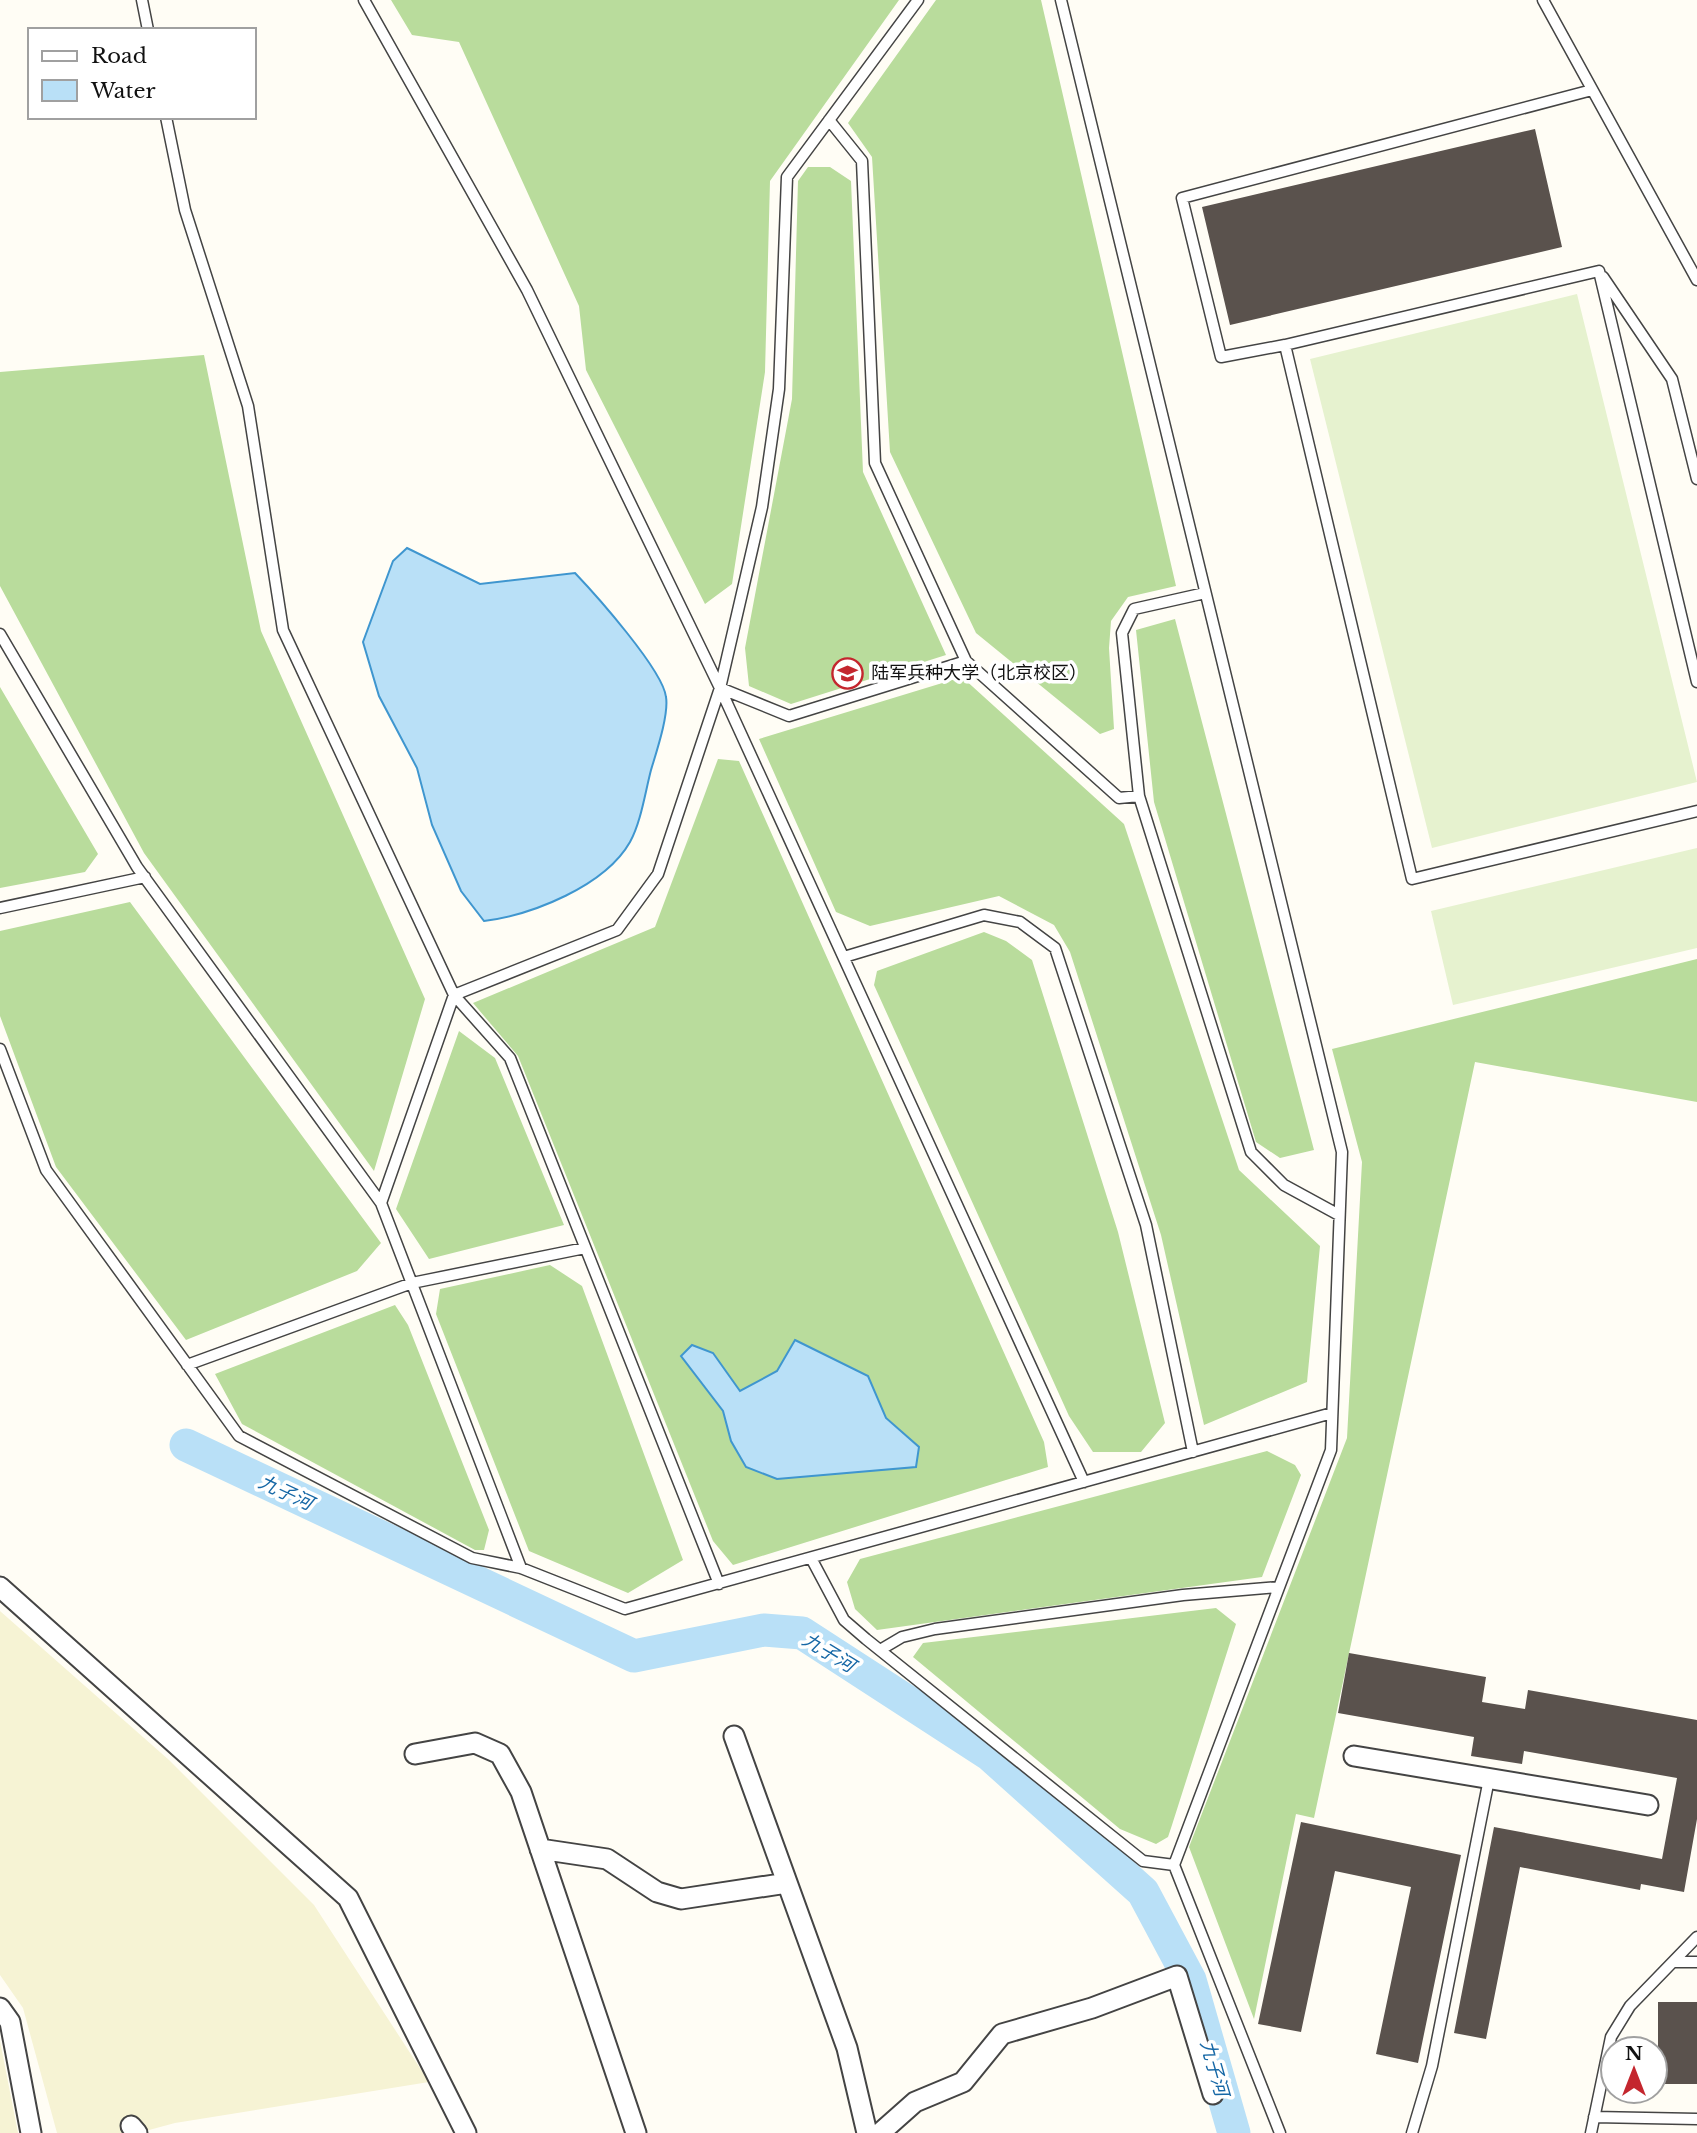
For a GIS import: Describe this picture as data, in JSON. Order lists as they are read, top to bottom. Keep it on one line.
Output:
{"water":["九子河"],"places":{"school or university":["陆军兵种大学（北京校区）"]},"legend":["Road","Water"],"north":"top"}
